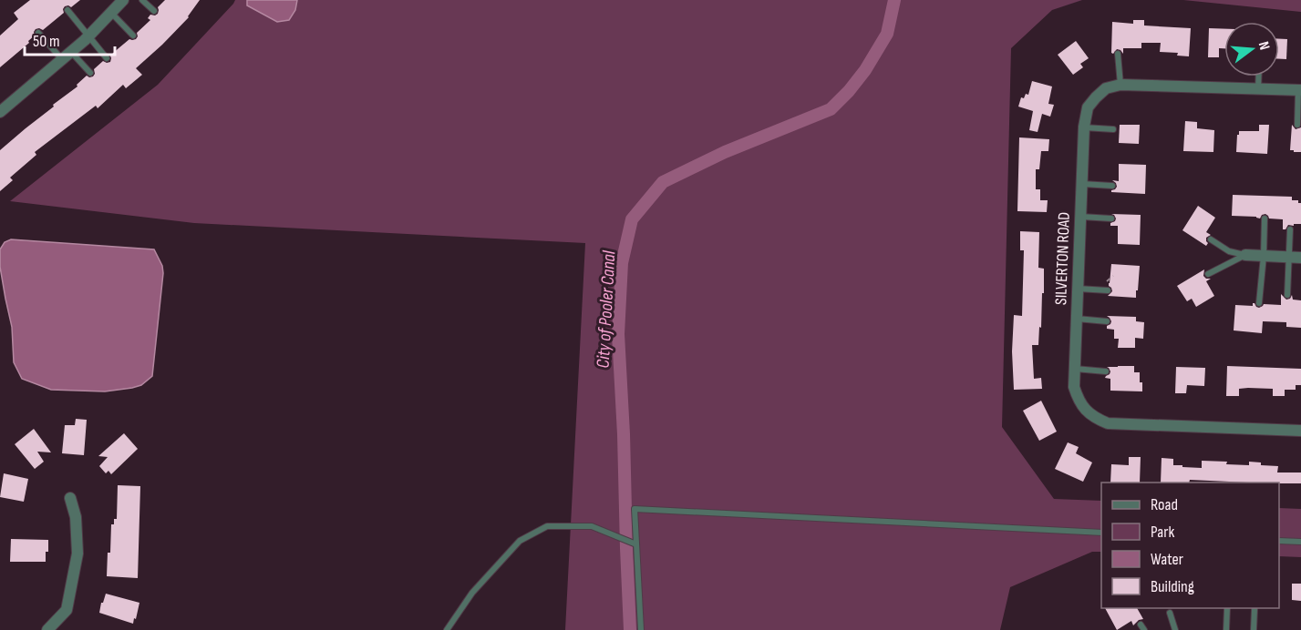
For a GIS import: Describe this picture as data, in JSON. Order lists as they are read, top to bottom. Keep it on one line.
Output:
{"streets":{"street":["SILVERTON ROAD"]},"water":["City of Pooler Canal"],"legend":["Road","Park","Water","Building"],"scale_bar":"50 m","north":"right"}
